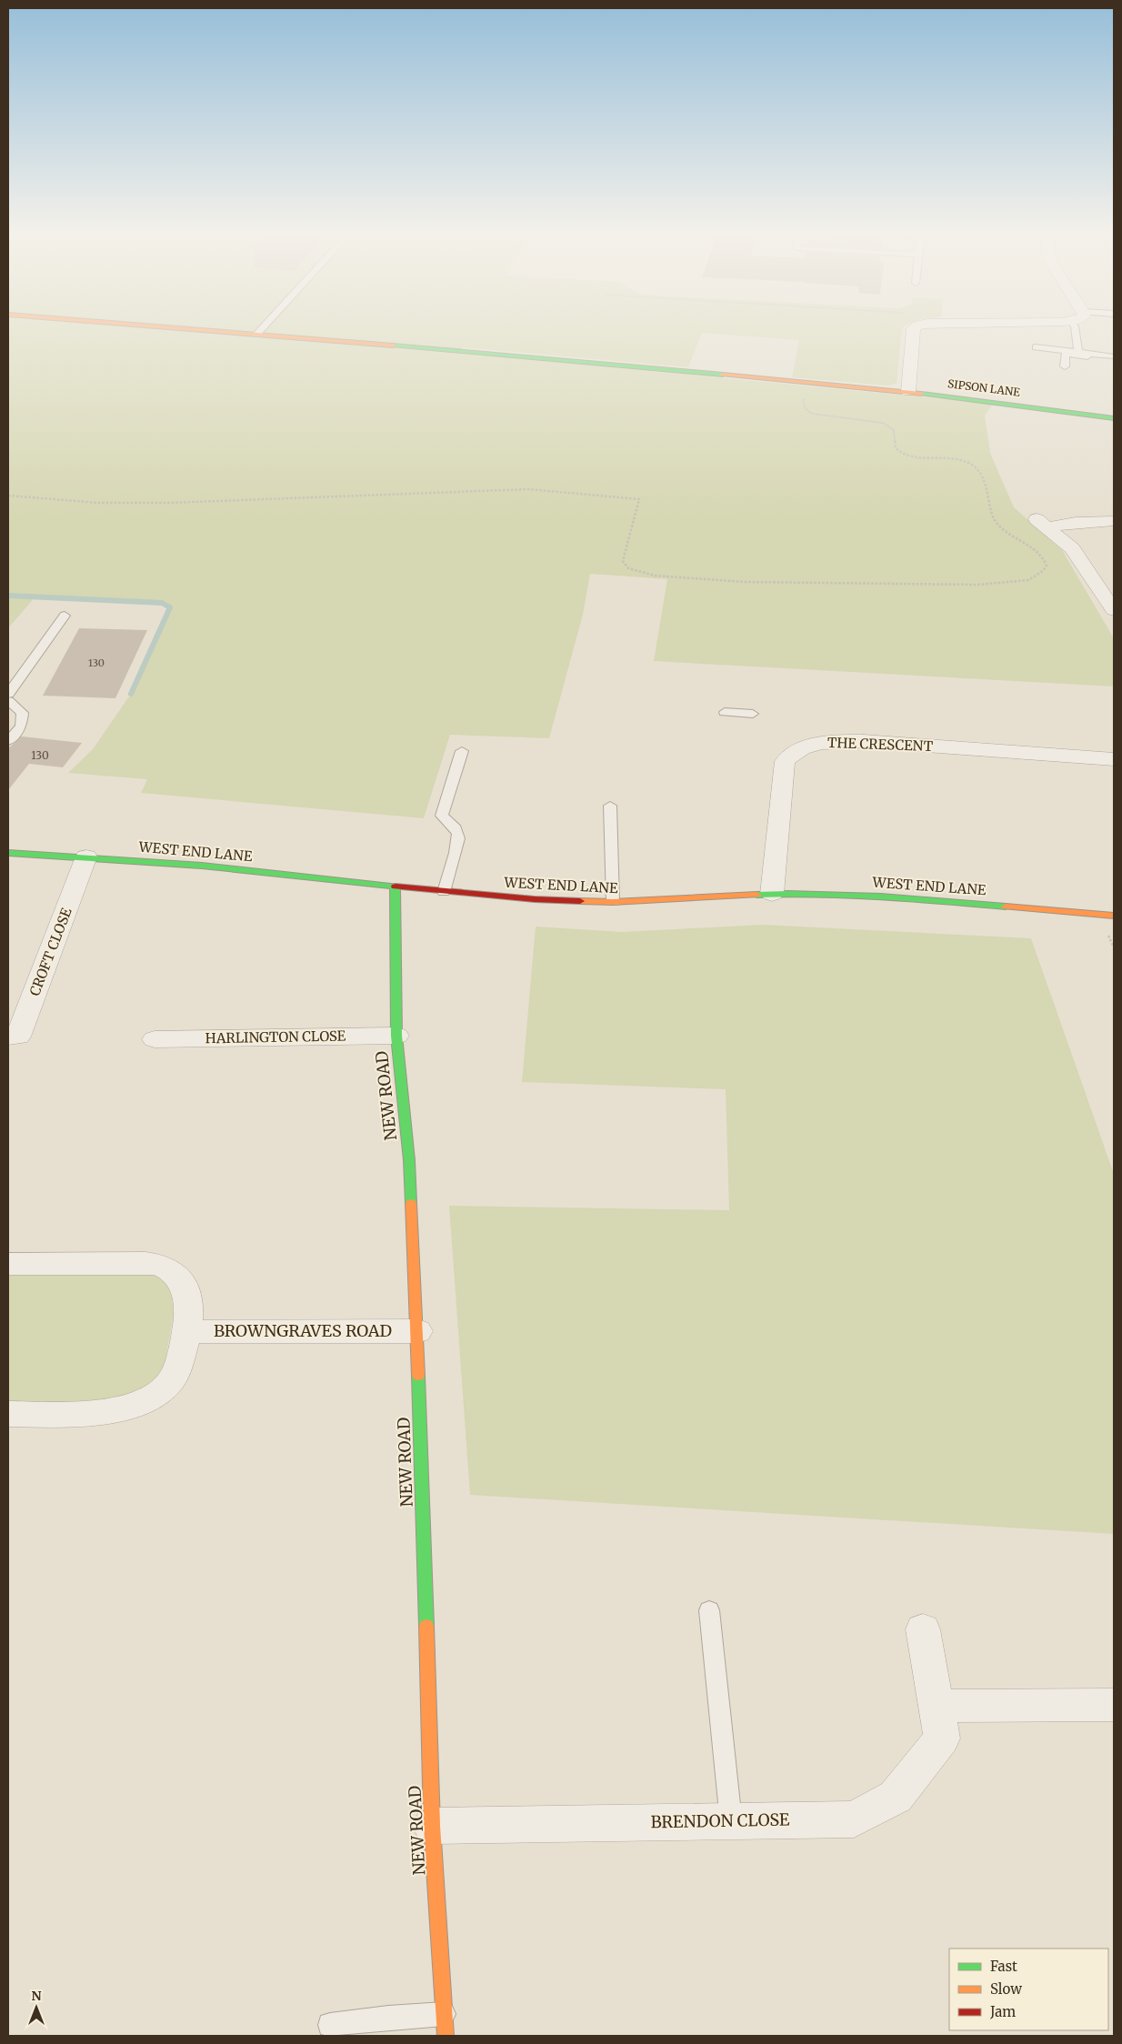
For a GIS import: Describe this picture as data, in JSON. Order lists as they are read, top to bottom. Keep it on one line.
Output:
{"streets":{"street":["SIPSON LANE","THE CRESCENT","WEST END LANE","CROFT CLOSE","HARLINGTON CLOSE","NEW ROAD","BROWNGRAVES ROAD","BRENDON CLOSE"]},"crossings":[["THE CRESCENT","WEST END LANE"],["WEST END LANE","CROFT CLOSE"],["WEST END LANE","NEW ROAD"],["HARLINGTON CLOSE","NEW ROAD"],["NEW ROAD","BROWNGRAVES ROAD"],["NEW ROAD","BRENDON CLOSE"]],"house_numbers":["130","130"],"legend":["Fast","Slow","Jam"],"north":"top"}
